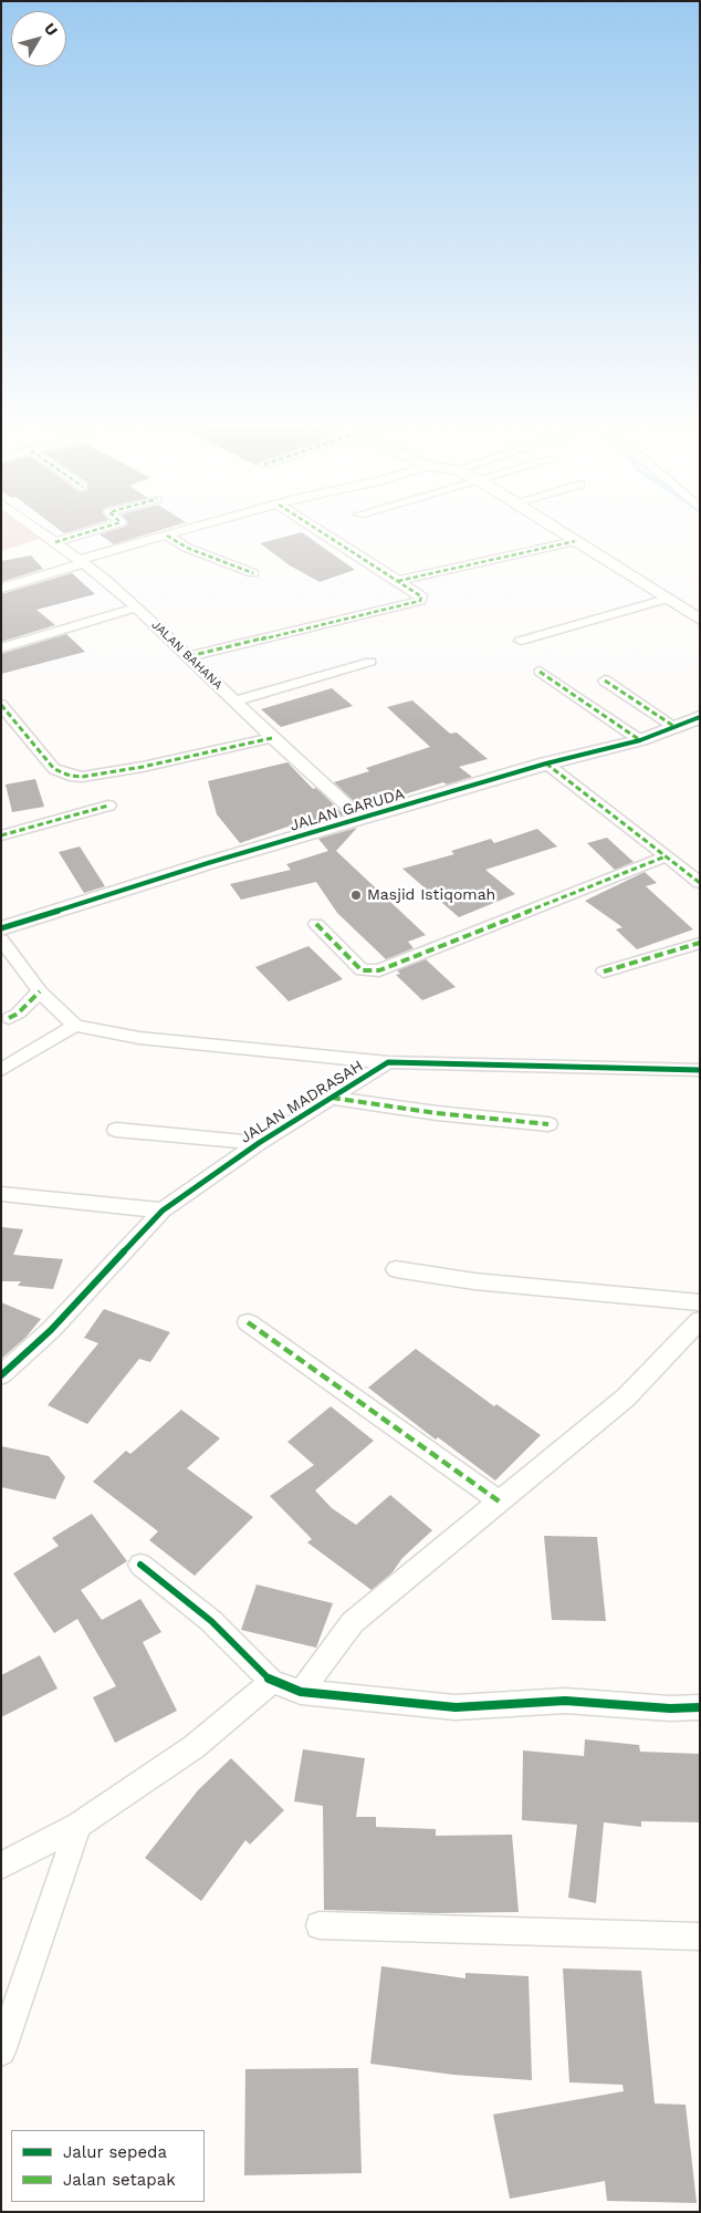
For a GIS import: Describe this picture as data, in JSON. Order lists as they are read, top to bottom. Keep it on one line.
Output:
{"streets":{"street":["JALAN BAHANA","JALAN GARUDA","JALAN MADRASAH"]},"crossings":[["JALAN BAHANA","JALAN GARUDA"]],"places":["Masjid Istiqomah"],"legend":["Jalur sepeda","Jalan setapak"],"north":"top right"}
